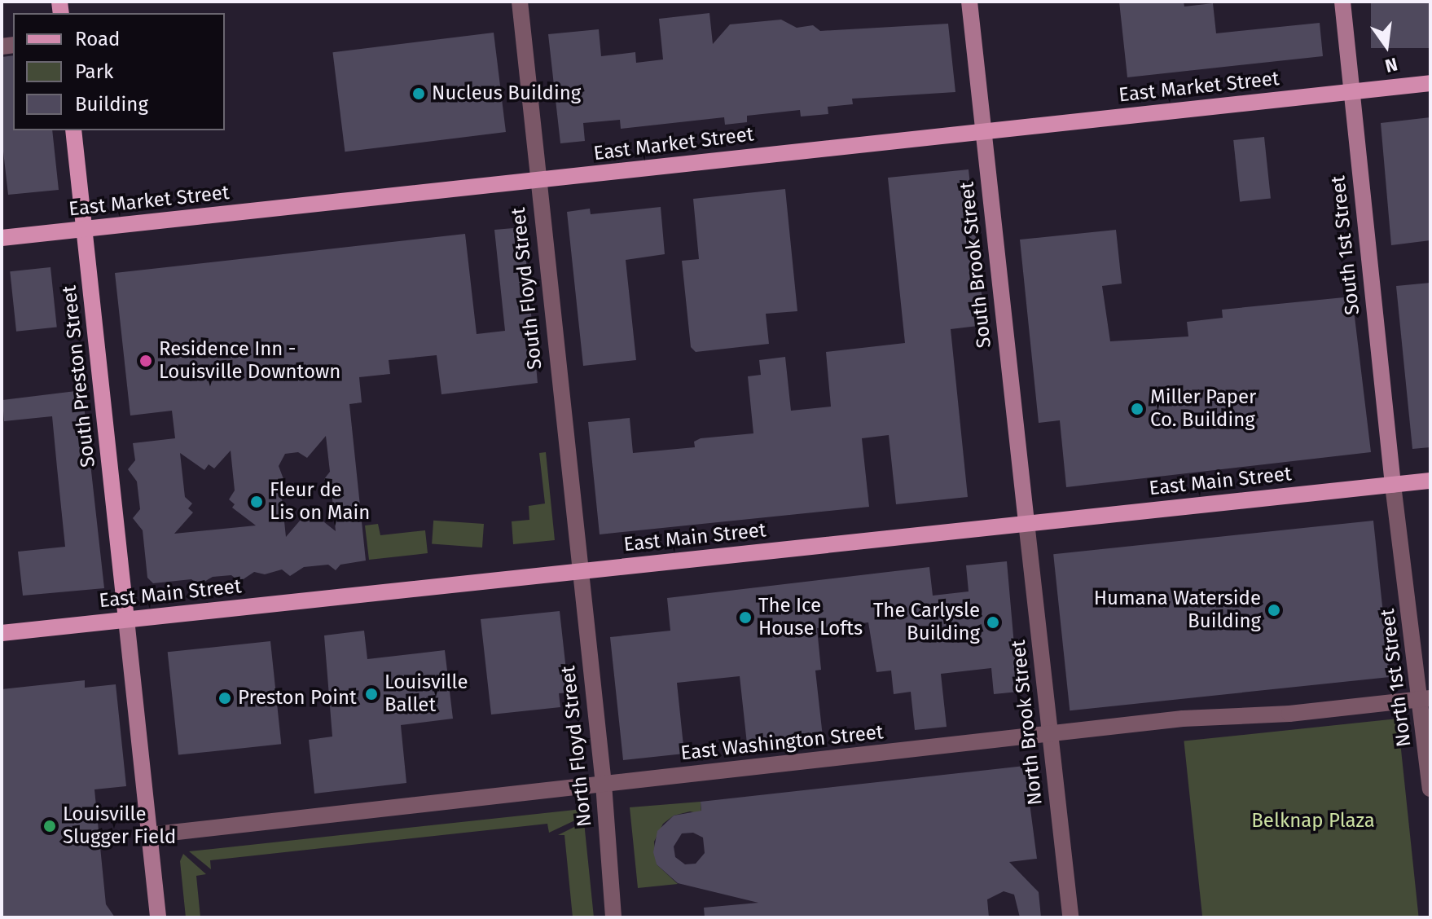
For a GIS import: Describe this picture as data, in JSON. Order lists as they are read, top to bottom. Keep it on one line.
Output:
{"streets":{"main road":["East Market Street","South Preston Street","East Main Street"],"street":["South 1st Street","South Brook Street","South Floyd Street","North 1st Street","North Brook Street","East Washington Street","North Floyd Street"]},"crossings":[["East Market Street","South 1st Street"],["East Market Street","South Brook Street"],["East Market Street","South Floyd Street"],["East Market Street","South Preston Street"],["South 1st Street","East Main Street"],["South 1st Street","North 1st Street"],["South Brook Street","East Main Street"],["South Brook Street","North Brook Street"],["South Floyd Street","East Main Street"],["South Floyd Street","North Floyd Street"],["South Preston Street","East Main Street"],["East Main Street","North 1st Street"],["East Main Street","North Brook Street"],["East Main Street","North Floyd Street"],["North 1st Street","East Washington Street"],["North Brook Street","East Washington Street"],["East Washington Street","North Floyd Street"]],"parks":["Belknap Plaza"],"places":["Nucleus Building","Residence Inn - Louisville Downtown","Miller Paper Co. Building","Fleur de Lis on Main","Humana Waterside Building","The Ice House Lofts","The Carlysle Building","Louisville Ballet","Preston Point","Louisville Slugger Field"],"legend":["Road","Park","Building"],"north":"bottom"}
